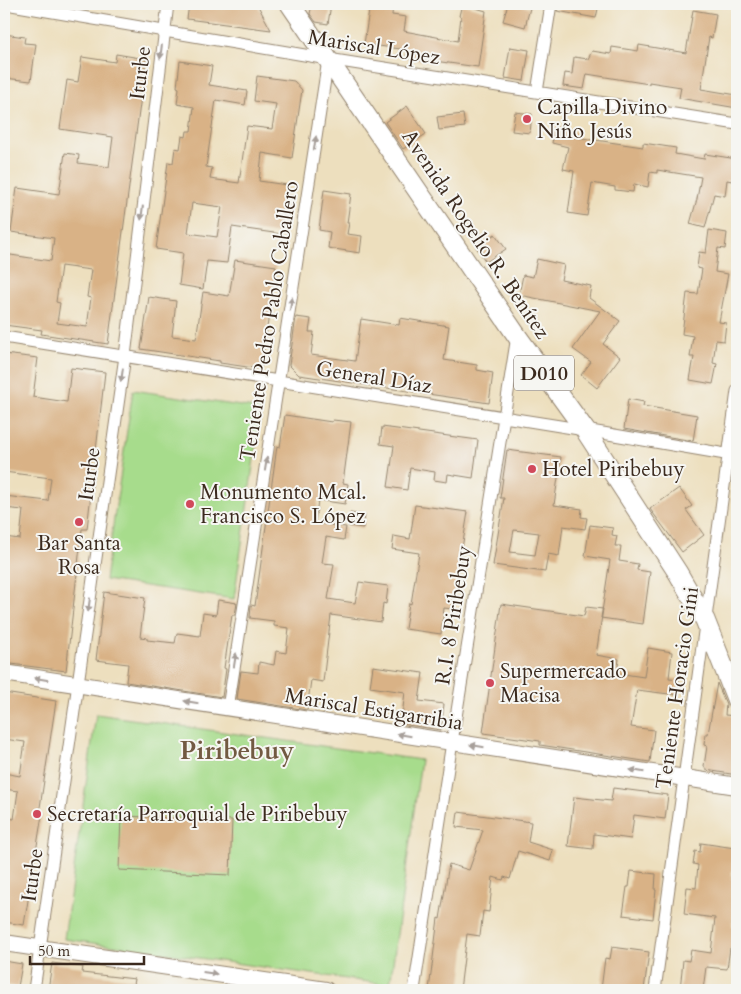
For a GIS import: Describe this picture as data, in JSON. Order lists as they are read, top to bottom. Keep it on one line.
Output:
{"streets":{"main road":["Avenida Rogelio R. Benítez","D010"],"street":["Mariscal López","Iturbe","Teniente Pedro Pablo Caballero","General Díaz","R.I. 8 Piribebuy","Teniente Horacio Gini","Mariscal Estigarribia"]},"crossings":[["Mariscal López","Iturbe"],["Mariscal López","Avenida Rogelio R. Benítez"],["Mariscal López","Teniente Pedro Pablo Caballero"],["Iturbe","General Díaz"],["Iturbe","Mariscal Estigarribia"],["Avenida Rogelio R. Benítez","Teniente Pedro Pablo Caballero"],["Avenida Rogelio R. Benítez","General Díaz"],["Avenida Rogelio R. Benítez","R.I. 8 Piribebuy"],["Avenida Rogelio R. Benítez","Teniente Horacio Gini"],["Teniente Pedro Pablo Caballero","General Díaz"],["Teniente Pedro Pablo Caballero","Mariscal Estigarribia"],["General Díaz","R.I. 8 Piribebuy"],["General Díaz","Teniente Horacio Gini"],["R.I. 8 Piribebuy","Mariscal Estigarribia"],["Teniente Horacio Gini","Mariscal Estigarribia"]],"one_way":["Iturbe","Teniente Pedro Pablo Caballero","Mariscal Estigarribia"],"districts":["Piribebuy"],"places":["Capilla Divino Niño Jesús","Hotel Piribebuy","Monumento Mcal. Francisco S. López","Bar Santa Rosa","Supermercado Macisa","Secretaría Parroquial de Piribebuy"],"scale_bar":"50 m"}
